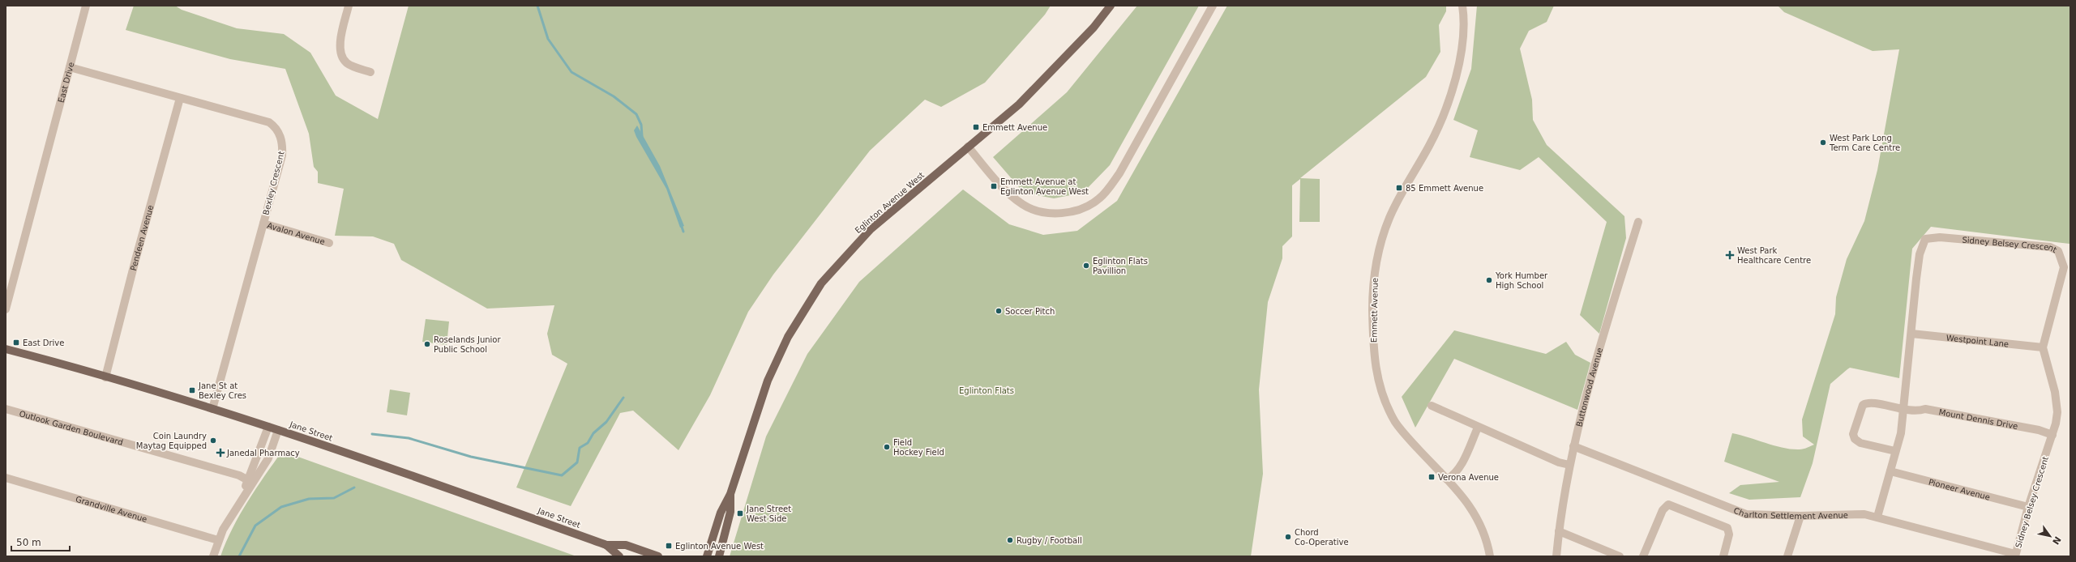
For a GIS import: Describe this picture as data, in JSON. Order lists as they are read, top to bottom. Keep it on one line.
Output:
{"streets":{"main road":["Eglinton Avenue West","Jane Street"],"street":["East Drive","Bexley Crescent","Avalon Avenue","Pendeen Avenue","Sidney Belsey Crescent","Emmett Avenue","Westpoint Lane","Buttonwood Avenue","Mount Dennis Drive","Outlook Garden Boulevard","Pioneer Avenue","Grandville Avenue","Charlton Settlement Avenue"]},"crossings":[["East Drive","Bexley Crescent"],["Bexley Crescent","Avalon Avenue"],["Bexley Crescent","Pendeen Avenue"],["Bexley Crescent","Jane Street"],["Pendeen Avenue","Jane Street"],["Sidney Belsey Crescent","Westpoint Lane"],["Sidney Belsey Crescent","Mount Dennis Drive"],["Sidney Belsey Crescent","Pioneer Avenue"],["Sidney Belsey Crescent","Charlton Settlement Avenue"],["Buttonwood Avenue","Charlton Settlement Avenue"]],"parks":["Eglinton Flats"],"places":{"transit":["Emmett Avenue","Emmett Avenue at Eglinton Avenue West","85 Emmett Avenue","East Drive","Jane St at Bexley Cres","Verona Avenue","Jane Street West Side","Eglinton Avenue West"],"other":["West Park Long Term Care Centre","Eglinton Flats Pavillion","York Humber High School","Soccer Pitch","Roselands Junior Public School","Coin Laundry Maytag Equipped","Field Hockey Field","Chord Co-Operative","Rugby / Football"],"health":["West Park Healthcare Centre","Janedal Pharmacy"]},"scale_bar":"50 m","north":"bottom right"}
